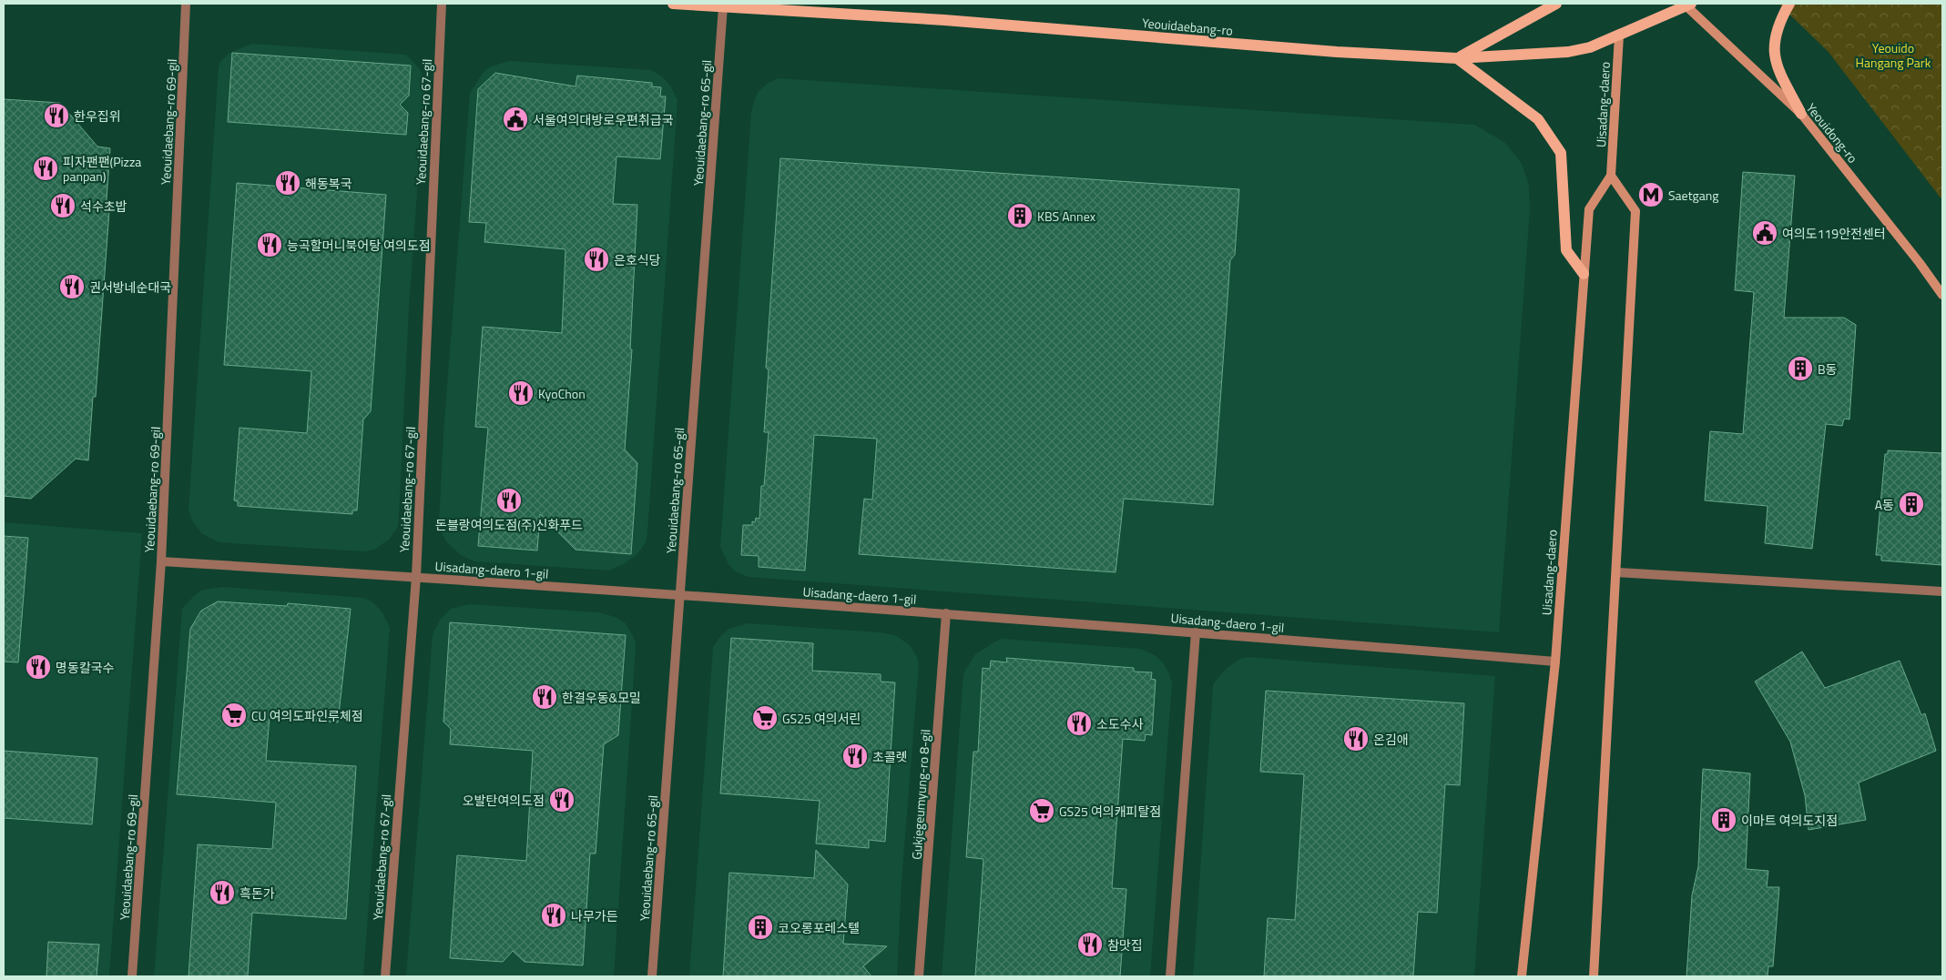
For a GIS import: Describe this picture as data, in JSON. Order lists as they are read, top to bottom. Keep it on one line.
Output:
{"streets":{"main road":["Yeouidaebang-ro","Uisadang-daero","Yeouidong-ro"],"street":["Yeouidaebang-ro 69-gil","Yeouidaebang-ro 67-gil","Yeouidaebang-ro 65-gil","Uisadang-daero 1-gil","Gukjegeumyung-ro 8-gil"]},"crossings":[["Yeouidaebang-ro","Uisadang-daero"],["Yeouidaebang-ro","Yeouidaebang-ro 65-gil"],["Yeouidaebang-ro","Yeouidong-ro"],["Uisadang-daero","Uisadang-daero 1-gil"],["Yeouidaebang-ro 69-gil","Uisadang-daero 1-gil"],["Yeouidaebang-ro 67-gil","Uisadang-daero 1-gil"],["Yeouidaebang-ro 65-gil","Uisadang-daero 1-gil"],["Uisadang-daero 1-gil","Gukjegeumyung-ro 8-gil"]],"parks":["Yeouido Hangang Park"],"places":{"restaurant":["한우집위","피자팬팬(Pizza panpan)","해동복국","석수초밥","능곡할머니북어탕 여의도점","은호식당","권서방네순대국","KyoChon","돈블랑여의도점(주)신화푸드","명동칼국수","한결우동&모밀","소도수사","온김애","초콜렛","오발탄여의도점","흑돈가","나무가든","참맛집"],"public building":["서울여의대방로우편취급국","여의도119안전센터"],"metro station":["Saetgang"],"building":["KBS Annex","B동","A동","이마트 여의도지점","코오롱포레스텔"],"supermarket":["CU 여의도파인루체점","GS25 여의서린","GS25 여의캐피탈점"]}}
